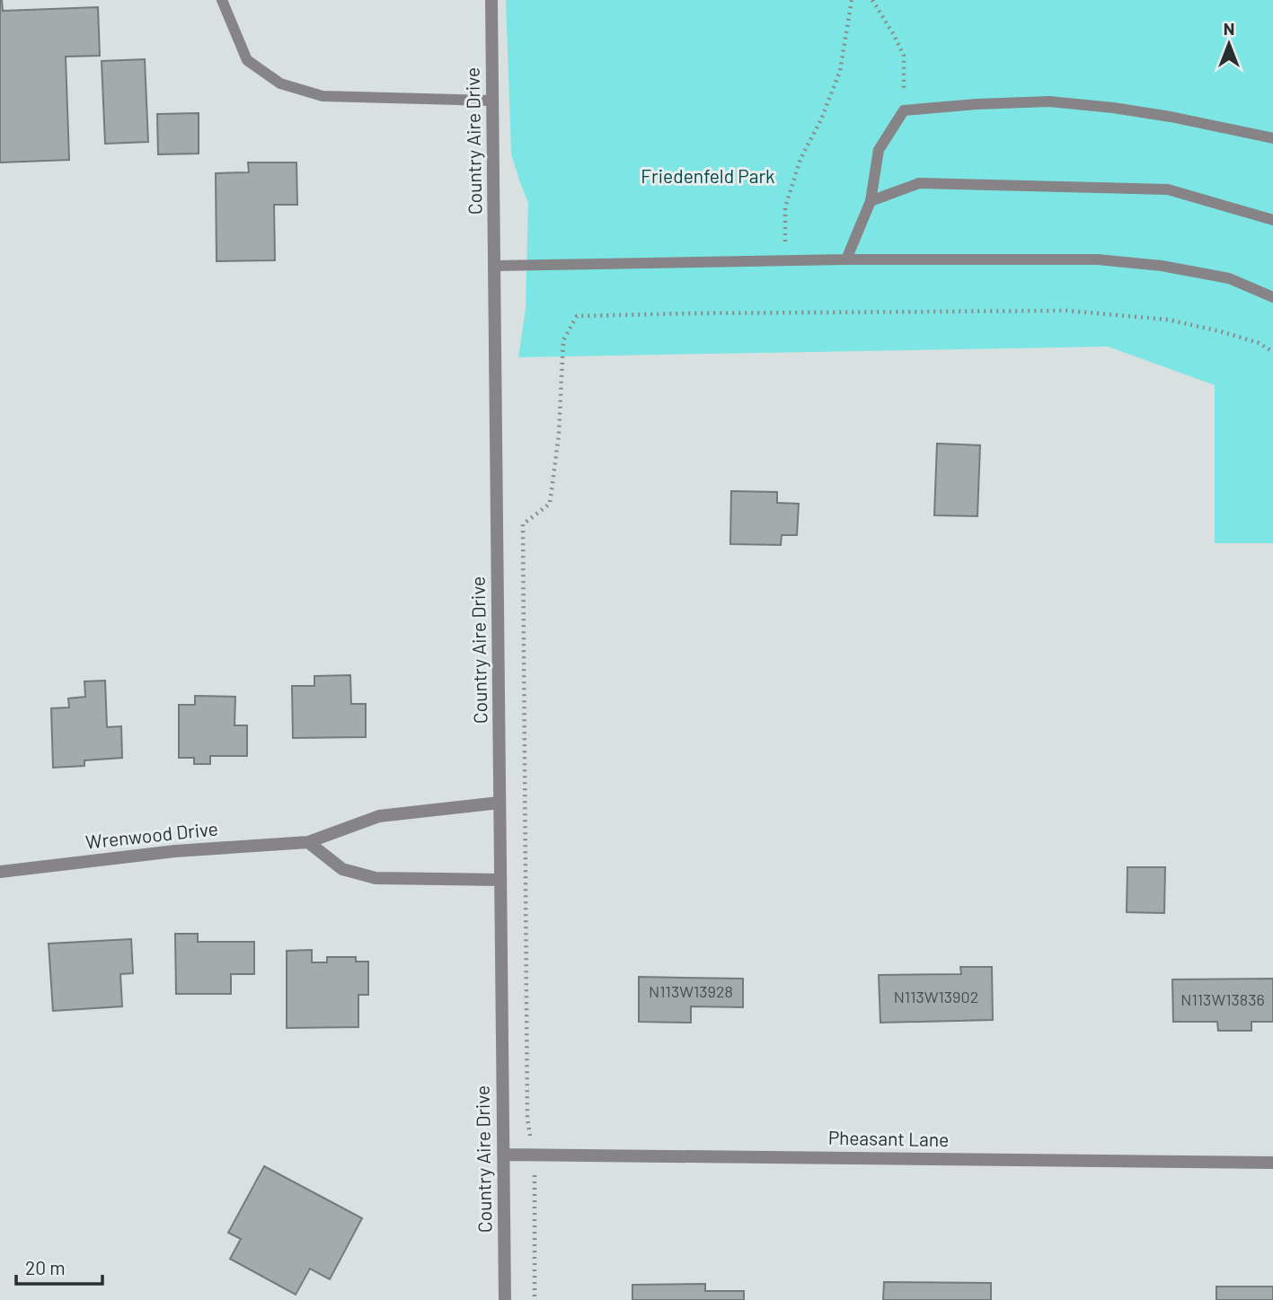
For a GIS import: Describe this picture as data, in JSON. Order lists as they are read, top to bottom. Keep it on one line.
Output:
{"streets":{"street":["Country Aire Drive","Wrenwood Drive","Pheasant Lane"]},"crossings":[["Country Aire Drive","Wrenwood Drive"],["Country Aire Drive","Pheasant Lane"]],"parks":["Friedenfeld Park"],"house_numbers":["N113W13928","N113W13902","N113W13836"],"scale_bar":"20 m","north":"top"}
